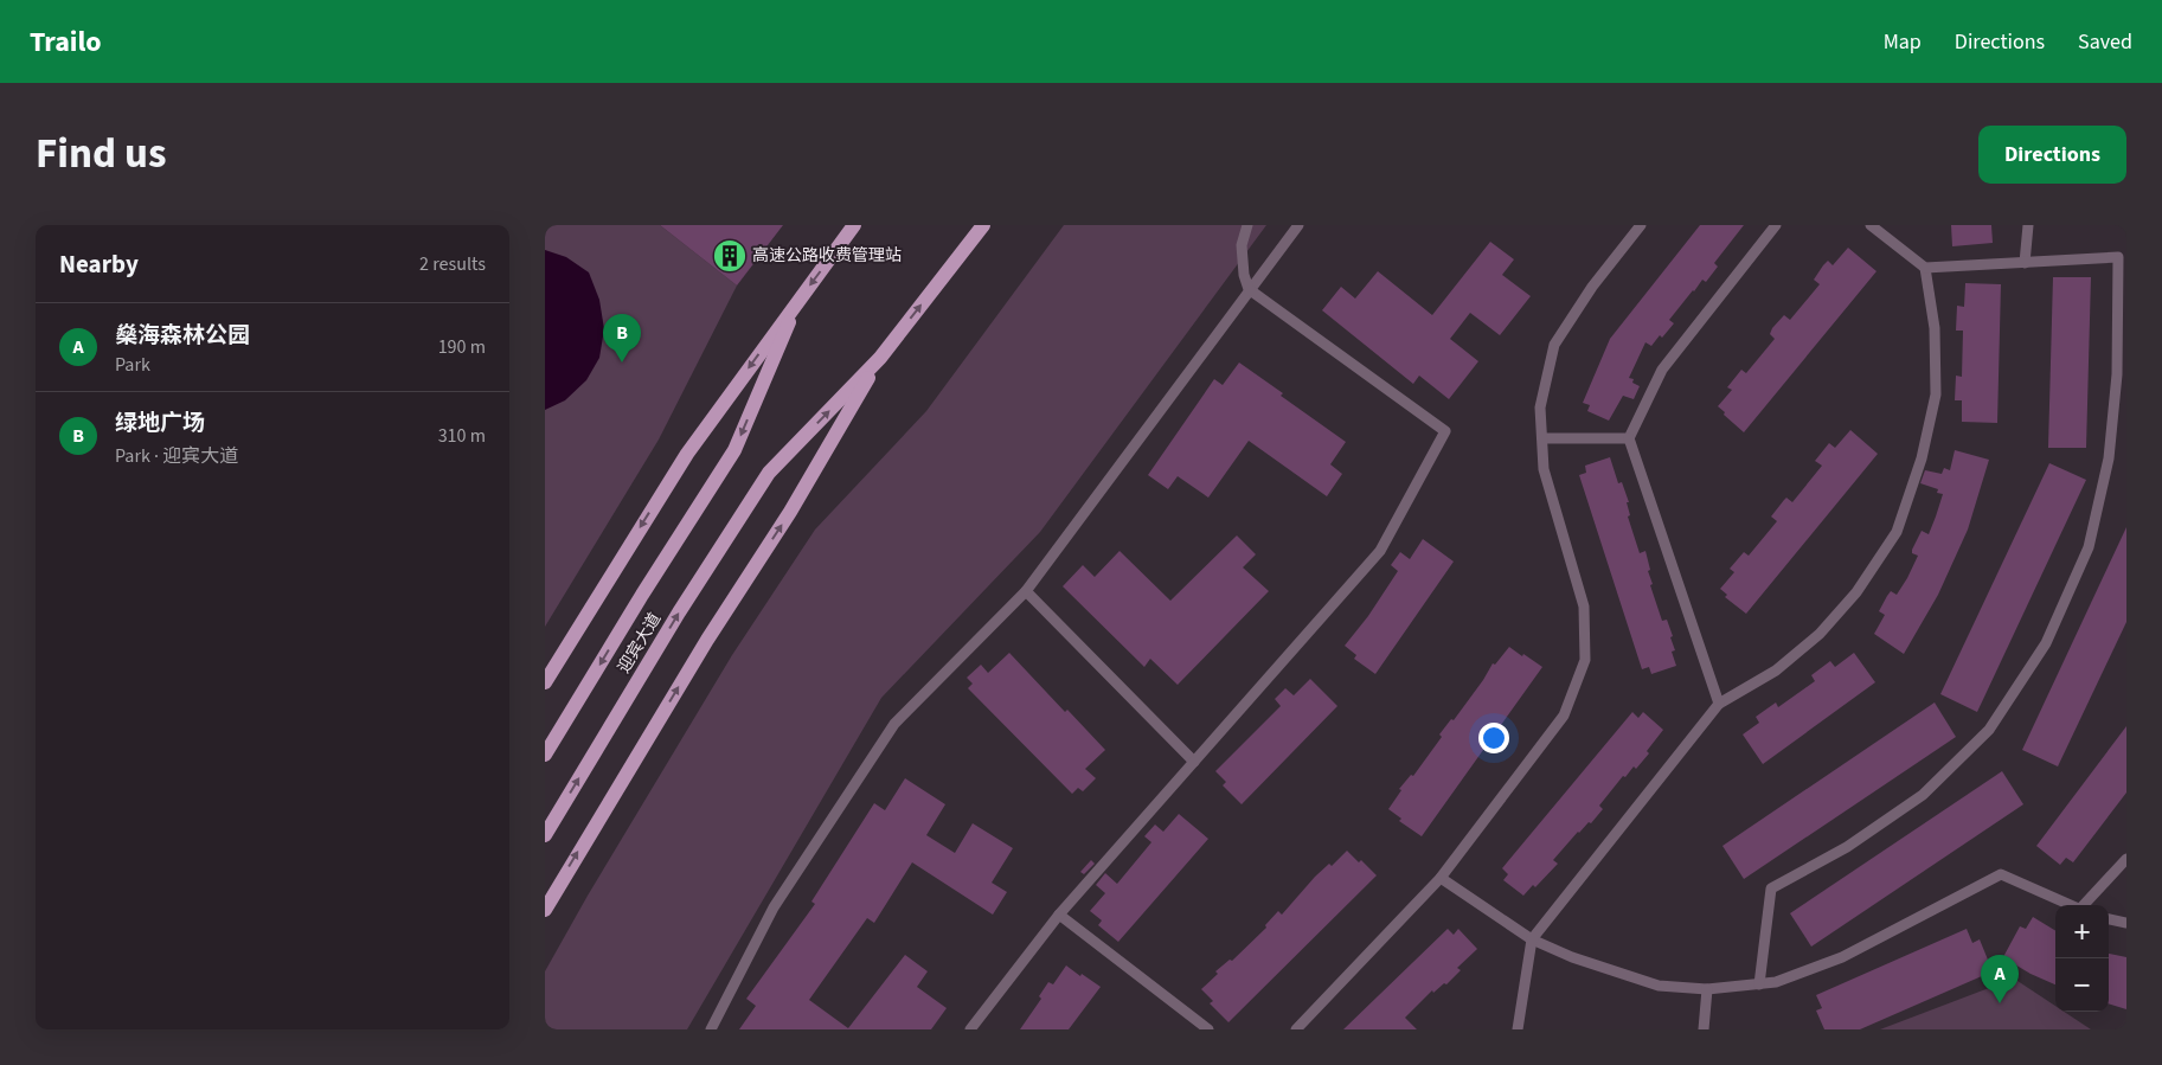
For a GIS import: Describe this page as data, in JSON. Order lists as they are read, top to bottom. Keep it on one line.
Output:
{"streets":{"main road":["迎宾大道"]},"places":{"building":["高速公路收费管理站"]},"page":{"header":"Trailo","nav":["Map","Directions","Saved"],"title":"Find us","buttons":"Directions","heading":["Nearby","2 results"],"list":[{"mark":"A","name":"燊海森林公园","note":"Park","value":"190 m"},{"mark":"B","name":"绿地广场","note":"Park · 迎宾大道","value":"310 m"}],"pins":["B","A"],"map_buttons":["+","−"]}}
